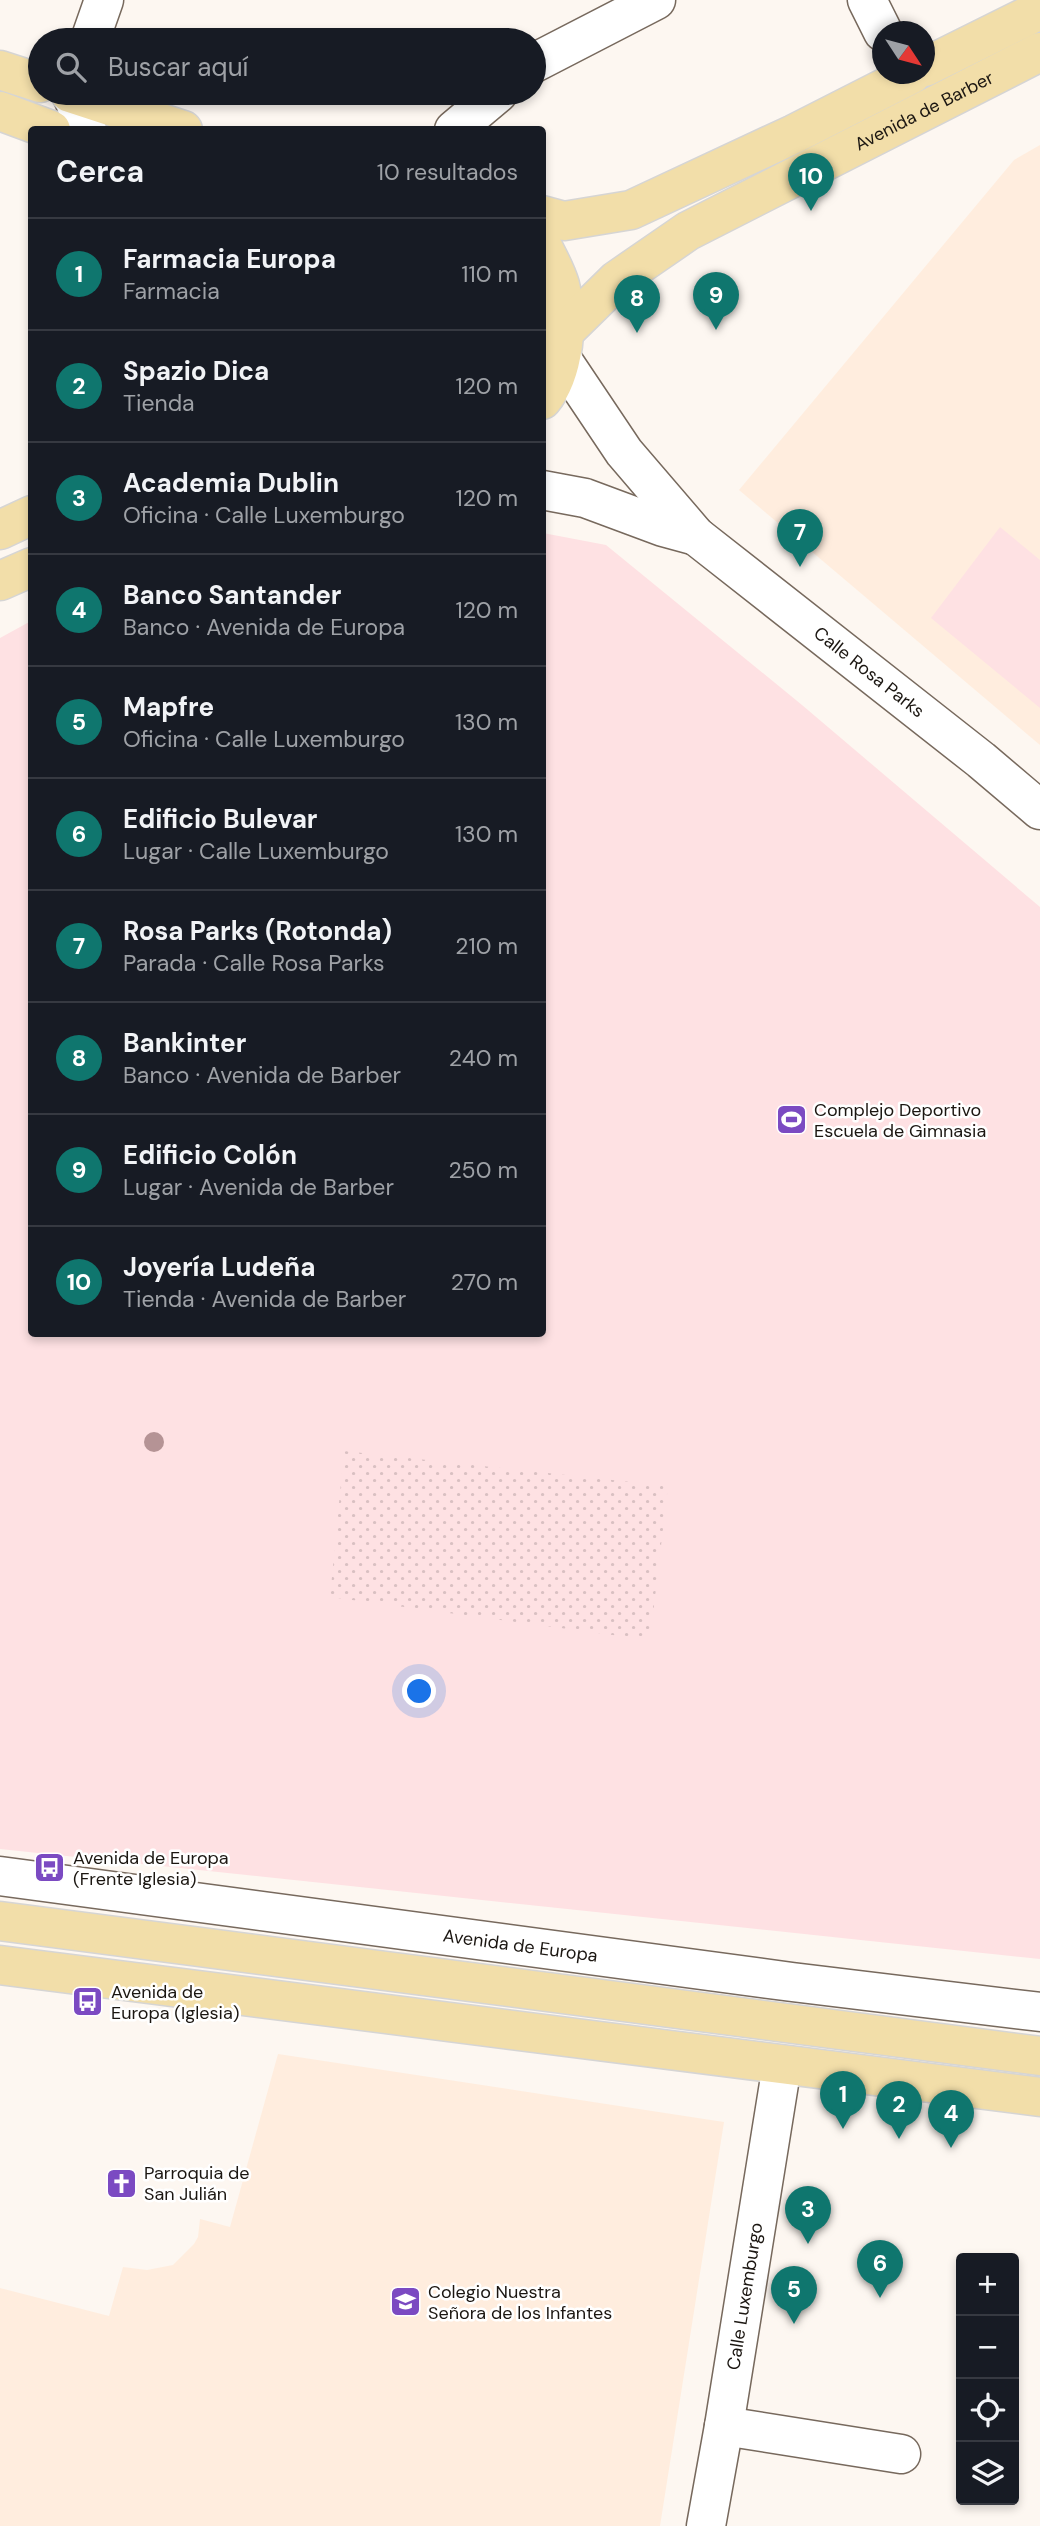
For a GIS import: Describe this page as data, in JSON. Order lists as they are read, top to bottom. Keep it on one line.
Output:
{"streets":{"main road":["Avenida de Barber"],"street":["Calle Rosa Parks","Avenida de Europa","Calle Luxemburgo"]},"crossings":[["Avenida de Barber","Calle Rosa Parks"]],"places":{"sports":["Complejo Deportivo Escuela de Gimnasia"],"bus stop":["Avenida de Europa (Frente Iglesia)","Avenida de Europa (Iglesia)"],"church":["Parroquia de San Julián"],"school or university":["Colegio Nuestra Señora de los Infantes"]},"north":"bottom right","page":{"search":"Buscar aquí","heading":["Cerca","10 resultados"],"pins":["10","9","8","7","1","2","4","3","6","5"],"list":[{"mark":"1","name":"Farmacia Europa","note":"Farmacia","value":"110 m"},{"mark":"2","name":"Spazio Dica","note":"Tienda","value":"120 m"},{"mark":"3","name":"Academia Dublin","note":"Oficina · Calle Luxemburgo","value":"120 m"},{"mark":"4","name":"Banco Santander","note":"Banco · Avenida de Europa","value":"120 m"},{"mark":"5","name":"Mapfre","note":"Oficina · Calle Luxemburgo","value":"130 m"},{"mark":"6","name":"Edificio Bulevar","note":"Lugar · Calle Luxemburgo","value":"130 m"},{"mark":"7","name":"Rosa Parks (Rotonda)","note":"Parada · Calle Rosa Parks","value":"210 m"},{"mark":"8","name":"Bankinter","note":"Banco · Avenida de Barber","value":"240 m"},{"mark":"9","name":"Edificio Colón","note":"Lugar · Avenida de Barber","value":"250 m"},{"mark":"10","name":"Joyería Ludeña","note":"Tienda · Avenida de Barber","value":"270 m"}],"map_buttons":["+","−"]}}
